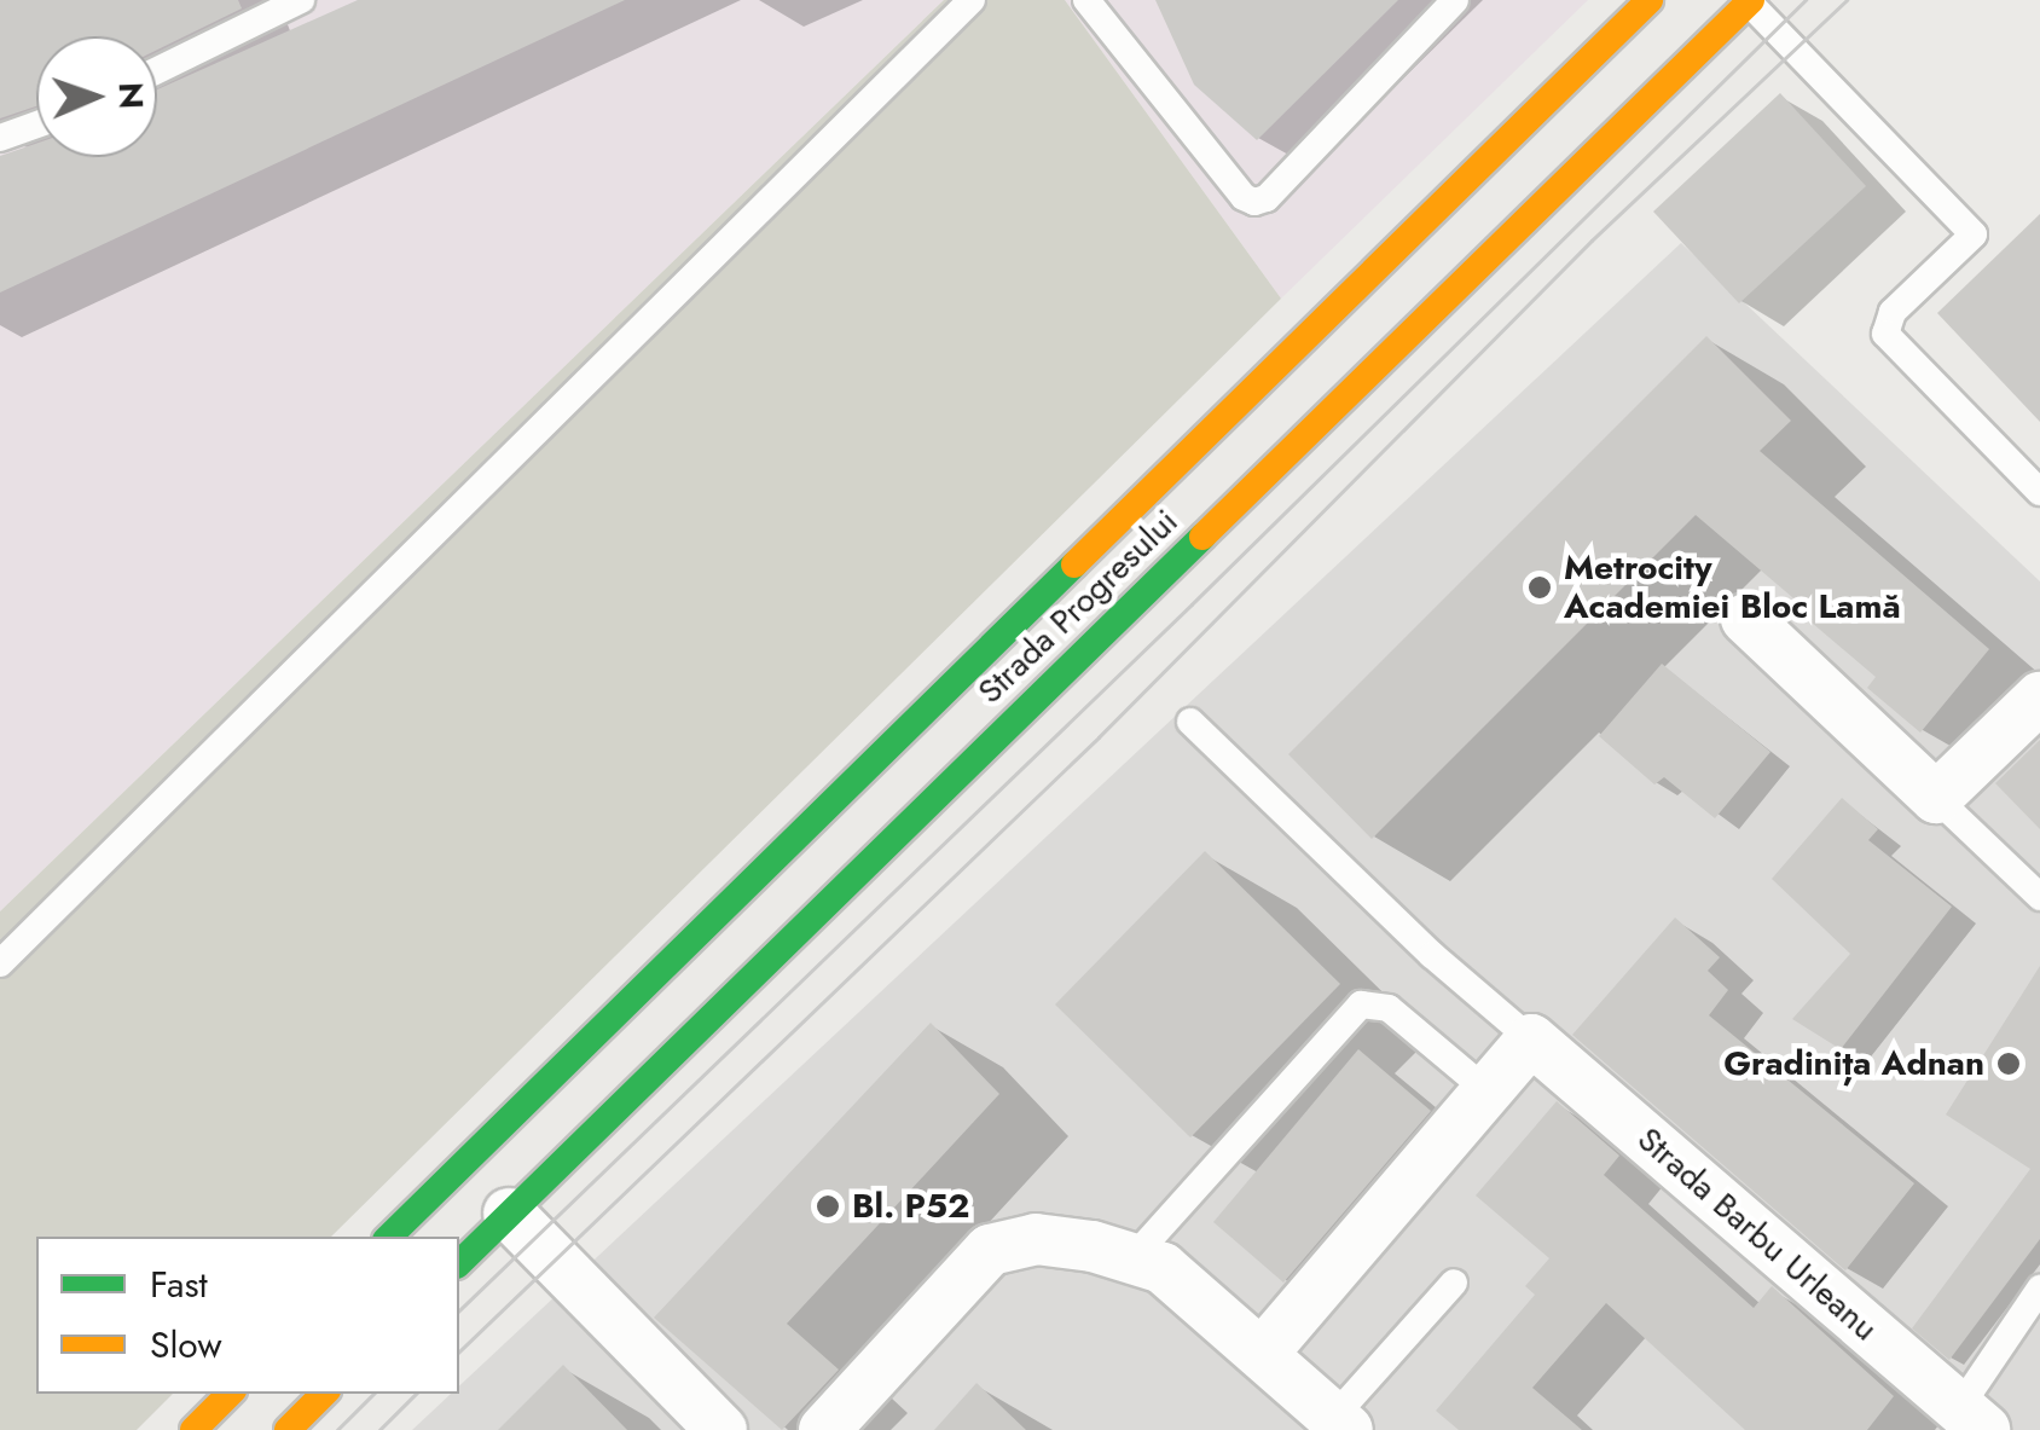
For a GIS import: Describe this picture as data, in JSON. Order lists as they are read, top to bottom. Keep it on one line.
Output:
{"streets":{"main road":["Strada Progresului"],"street":["Strada Barbu Urleanu"]},"places":["Metrocity Academiei Bloc Lamă","Gradinița Adnan","Bl. P52"],"legend":["Fast","Slow"],"north":"right"}
